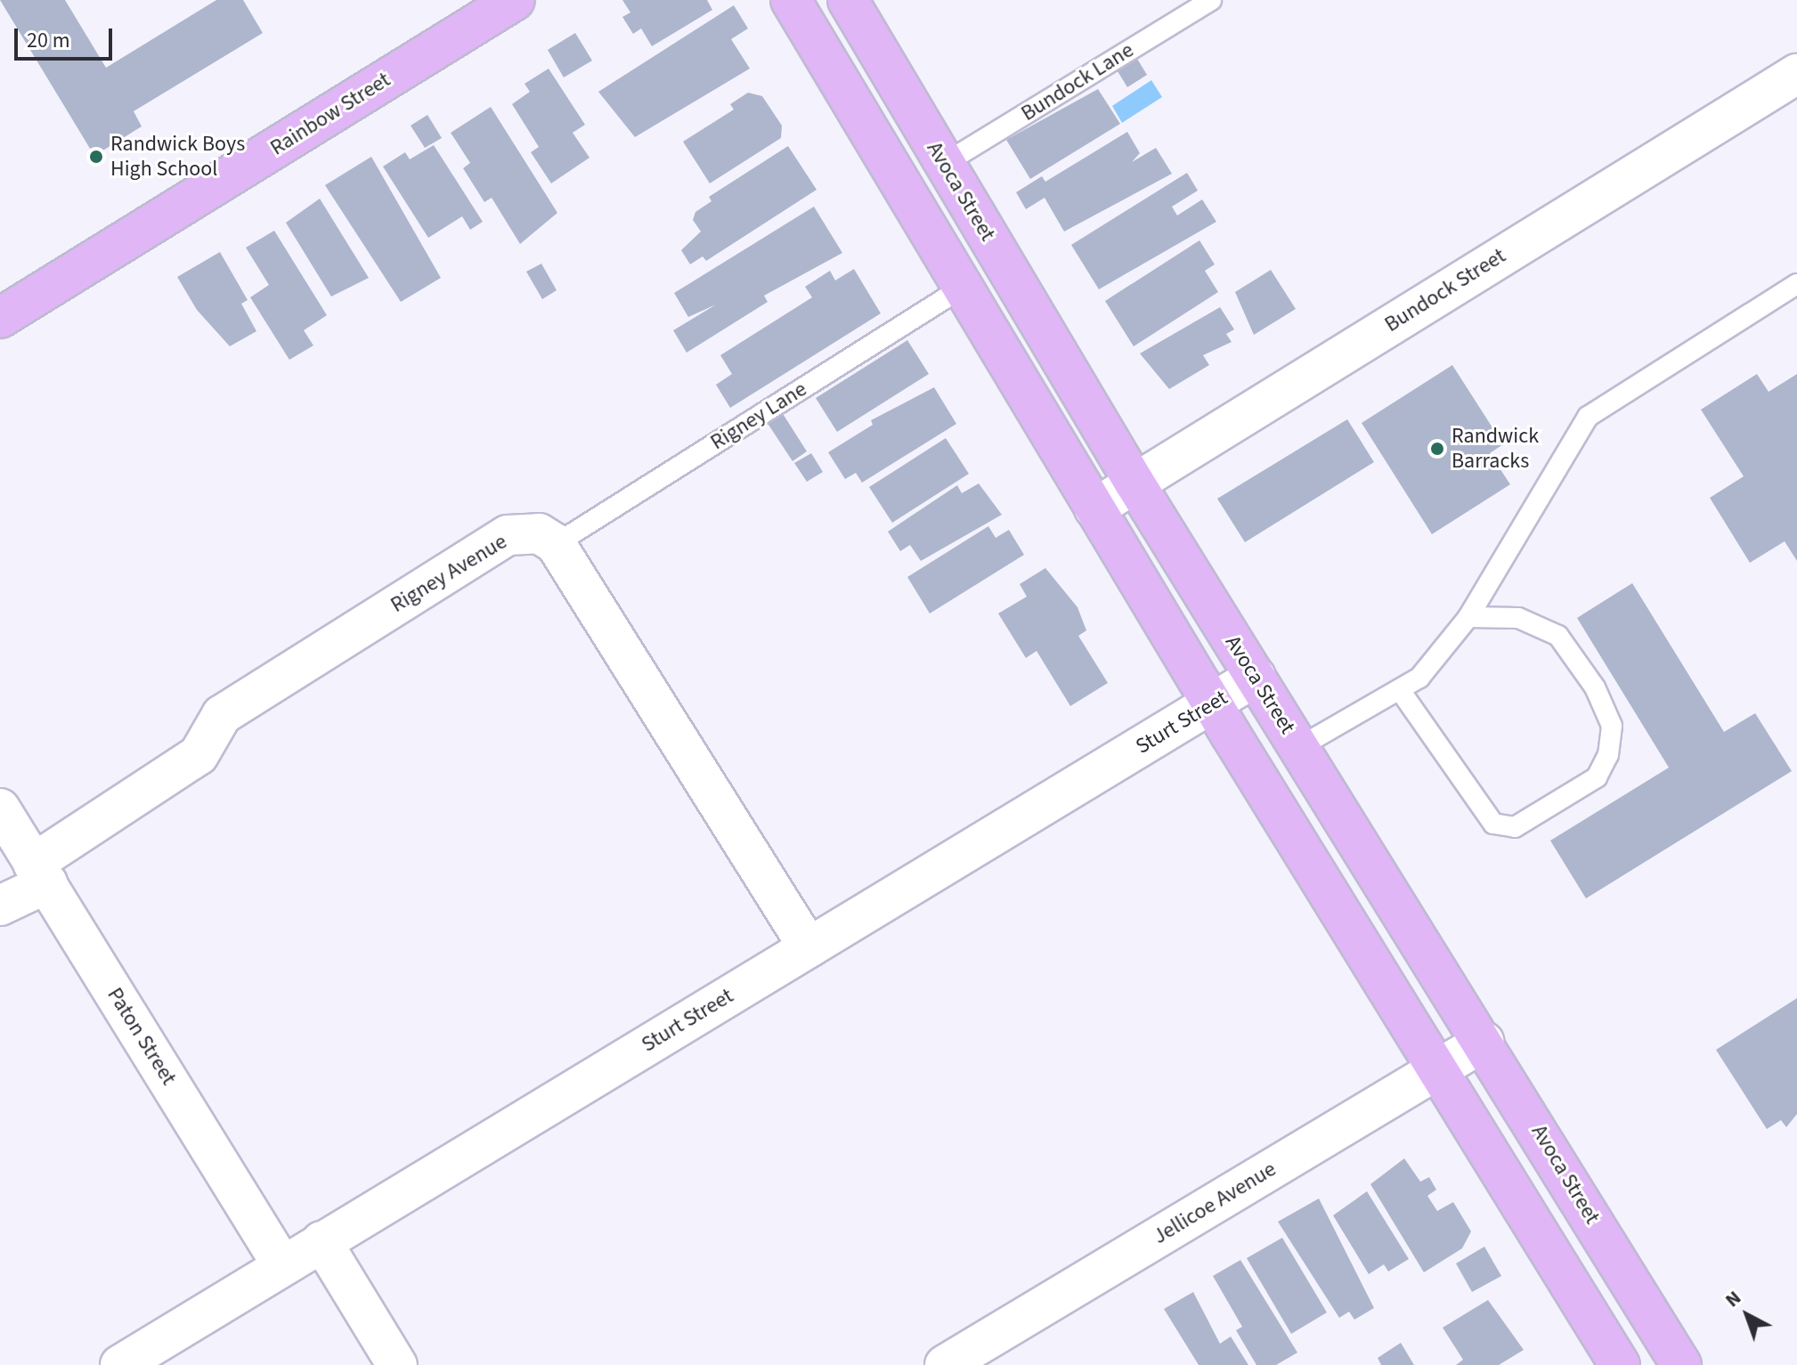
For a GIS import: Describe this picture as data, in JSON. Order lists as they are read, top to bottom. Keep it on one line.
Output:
{"streets":{"main road":["Rainbow Street","Avoca Street"],"street":["Bundock Street","Rigney Avenue","Sturt Street","Paton Street","Jellicoe Avenue"],"lane":["Bundock Lane","Rigney Lane"]},"crossings":[["Bundock Lane","Avoca Street"],["Avoca Street","Bundock Street"],["Avoca Street","Sturt Street"],["Avoca Street","Jellicoe Avenue"],["Rigney Lane","Rigney Avenue"],["Rigney Avenue","Paton Street"],["Sturt Street","Paton Street"]],"places":["Randwick Boys High School","Randwick Barracks"],"scale_bar":"20 m","north":"top left"}
